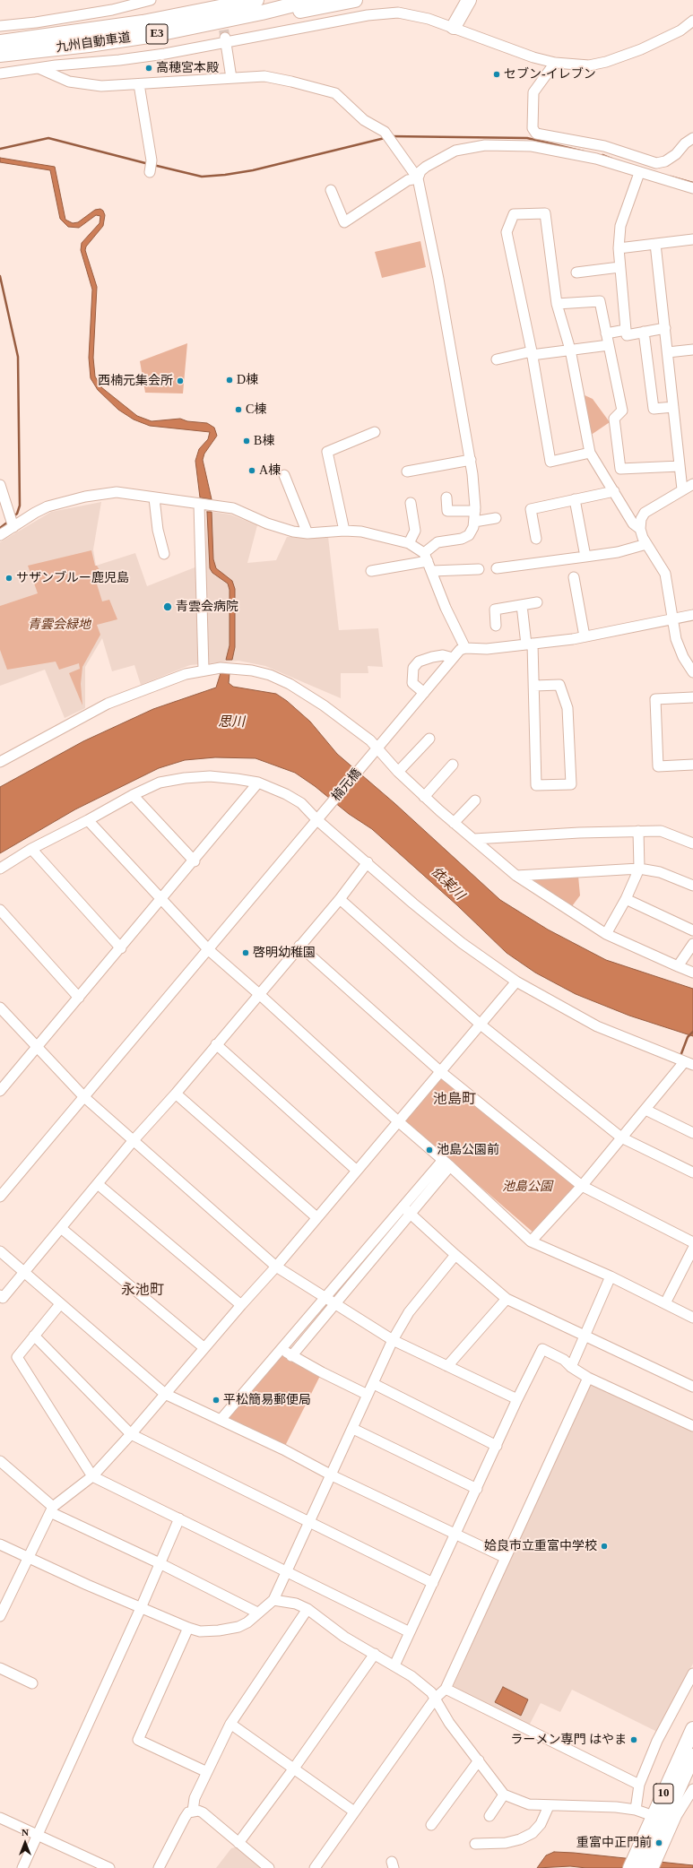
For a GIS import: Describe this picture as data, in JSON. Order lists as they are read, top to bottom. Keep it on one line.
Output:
{"streets":{"highway":["E3","九州自動車道","10"],"street":["楠元橋"]},"districts":["池島町","永池町"],"water":["思川","依某川"],"parks":["青雲会緑地","池島公園"],"places":["高穂宮本殿","セブン-イレブン","D棟","西楠元集会所","C棟","B棟","A棟","サザンブルー鹿児島","青雲会病院","啓明幼稚園","池島公園前","平松簡易郵便局","姶良市立重富中学校","ラーメン専門 はやま","重富中正門前"],"north":"top"}
